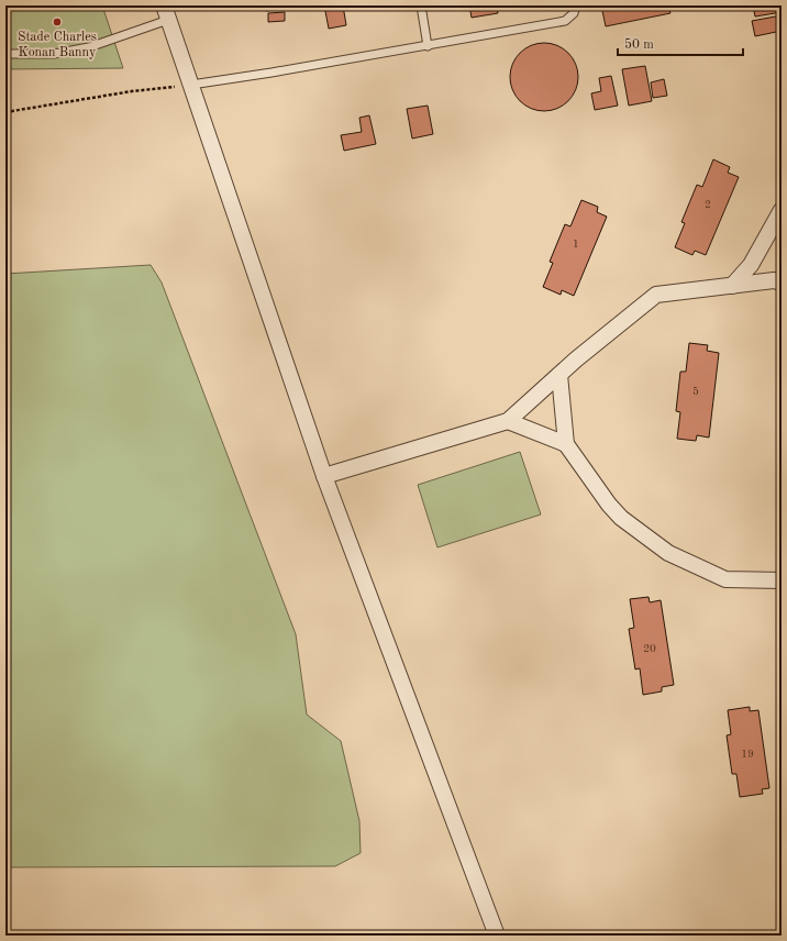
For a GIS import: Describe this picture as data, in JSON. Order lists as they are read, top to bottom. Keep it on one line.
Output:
{"places":["Stade Charles Konan Banny"],"house_numbers":["2","1","5","20","19"],"scale_bar":"50 m"}
